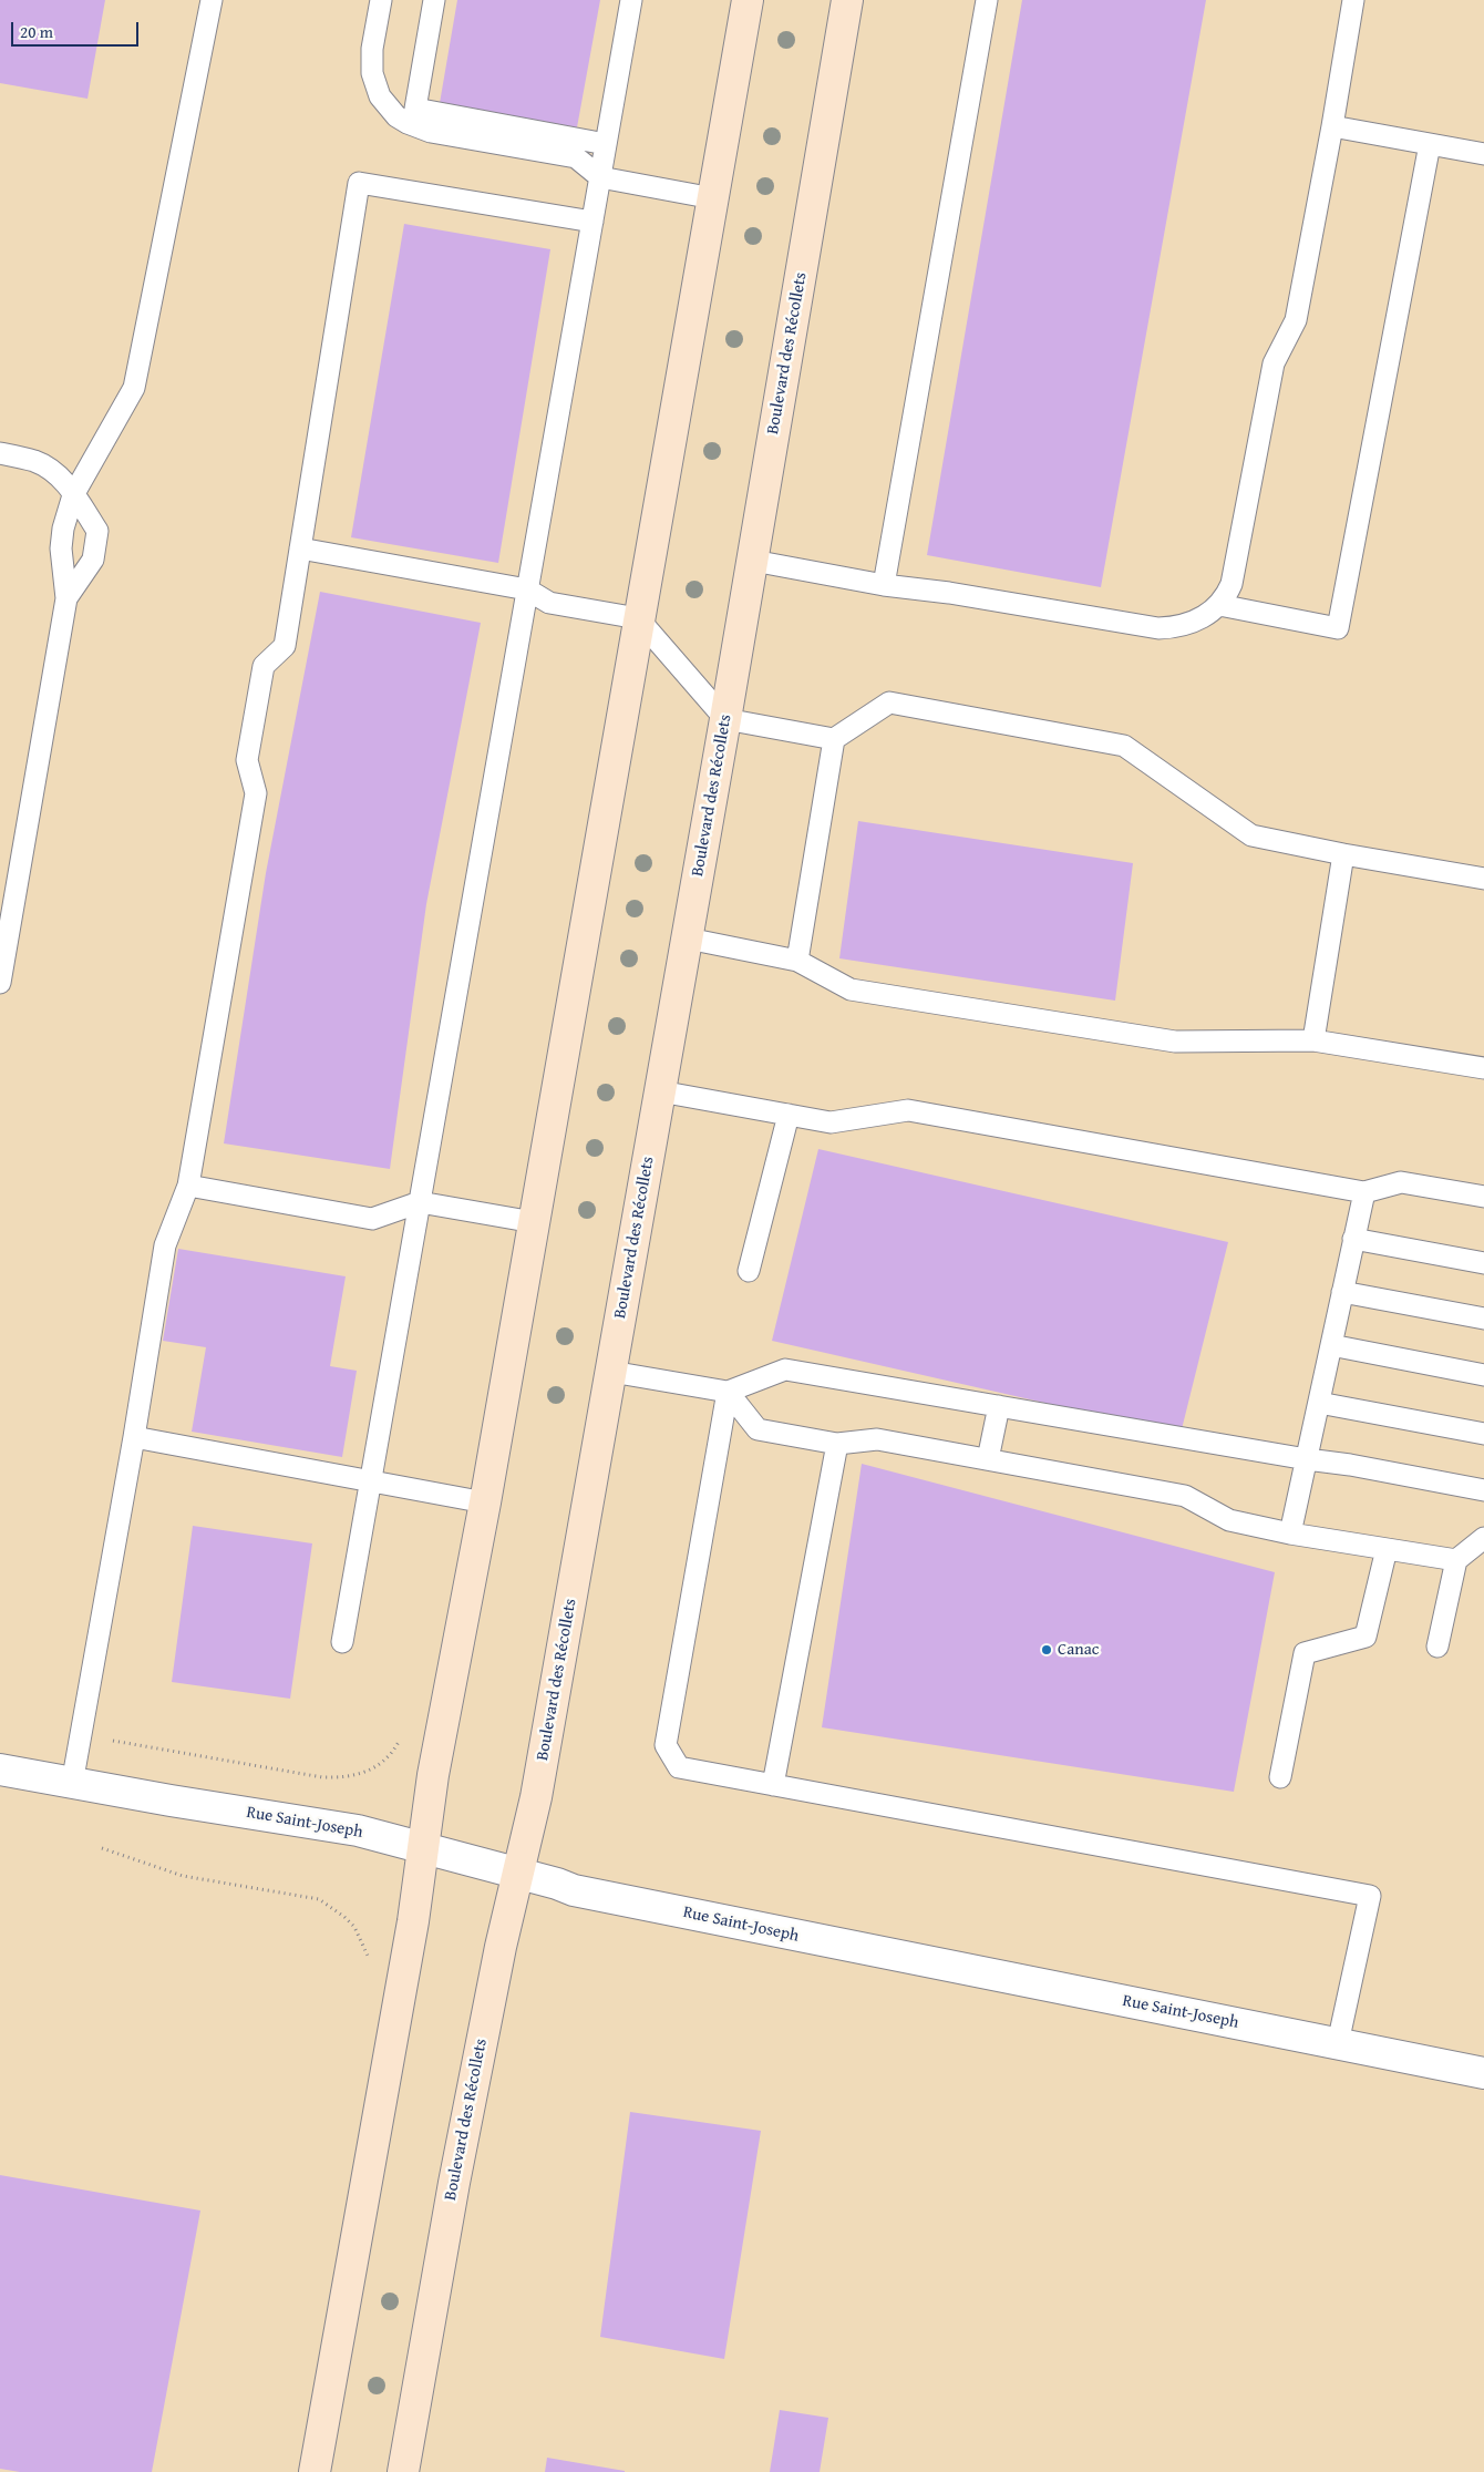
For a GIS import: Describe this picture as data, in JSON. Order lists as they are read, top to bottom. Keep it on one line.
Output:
{"streets":{"main road":["Boulevard des Récollets"],"street":["Rue Saint-Joseph"]},"crossings":[["Boulevard des Récollets","Rue Saint-Joseph"]],"places":["Canac"],"scale_bar":"20 m"}
